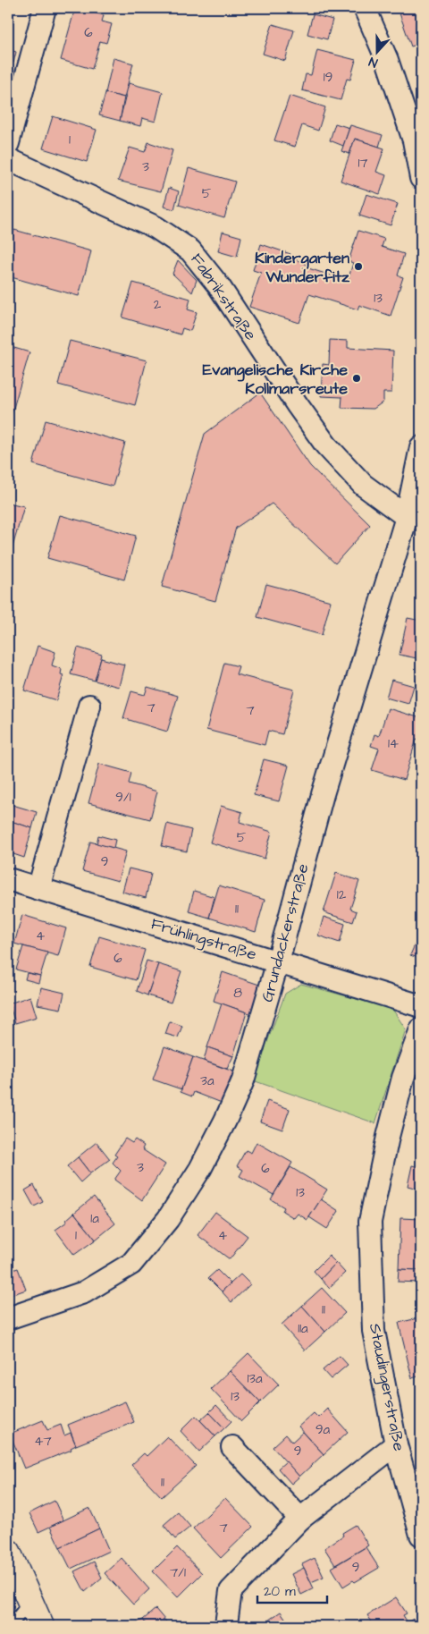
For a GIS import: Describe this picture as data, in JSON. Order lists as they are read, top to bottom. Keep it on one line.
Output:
{"streets":{"street":["Fabrikstraße","Grundackerstraße","Frühlingstraße","Staudingerstraße"]},"crossings":[["Fabrikstraße","Grundackerstraße"],["Grundackerstraße","Frühlingstraße"]],"places":["Kindergarten Wunderfitz","Evangelische Kirche Kollmarsreute"],"house_numbers":["6","19","1","17","3","5","13","2","7","7","14","9/1","5","9","12","11","4","6","8","3a","3","6","13","1a","1","4","11","11a","13a","13","9a","47","9","11","7","9","7/1"],"scale_bar":"20 m","north":"bottom"}
